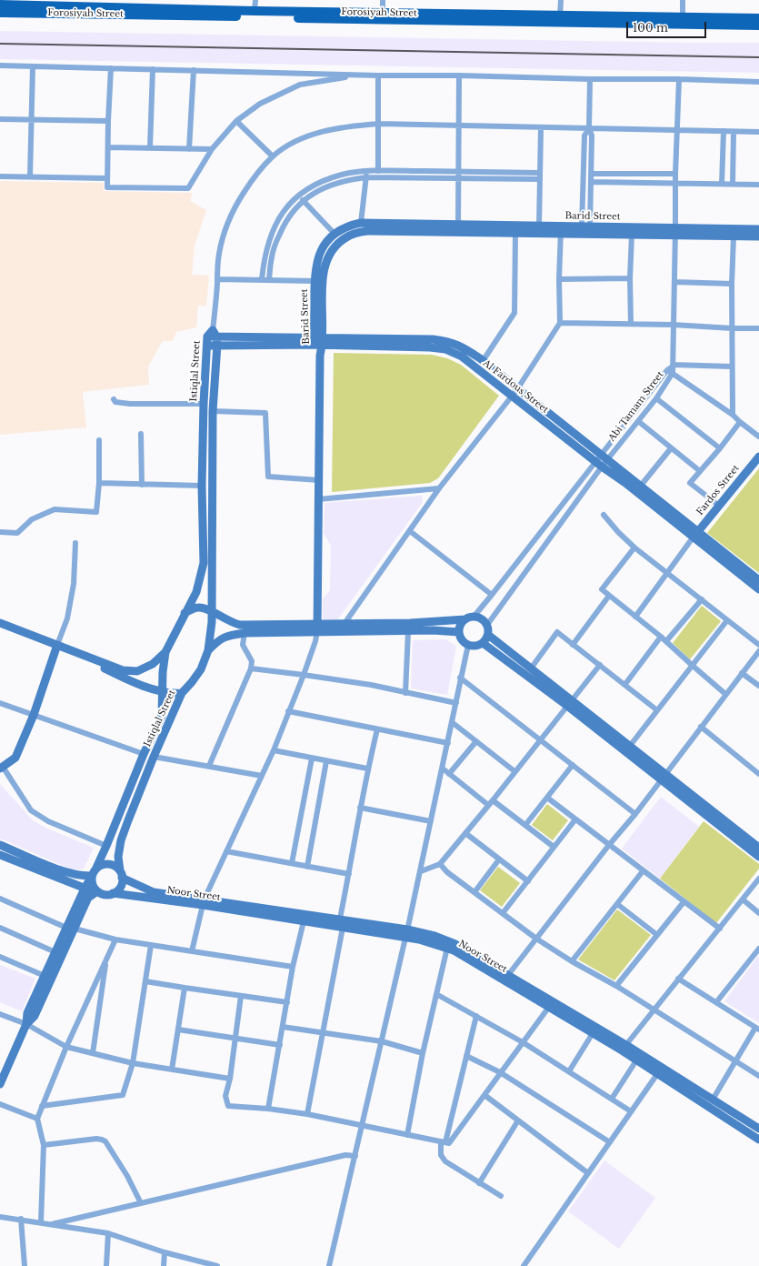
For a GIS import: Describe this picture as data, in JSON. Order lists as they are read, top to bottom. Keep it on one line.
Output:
{"streets":{"main road":["Forosiyah Street","Barid Street","Istiqlal Street","Al Fardous Street","Fardos Street","Noor Street"],"street":["Abi Tamam Street"]},"crossings":[["Barid Street","Al Fardous Street"],["Istiqlal Street","Al Fardous Street"],["Istiqlal Street","Noor Street"],["Al Fardous Street","Abi Tamam Street"],["Al Fardous Street","Fardos Street"]],"scale_bar":"100 m"}
